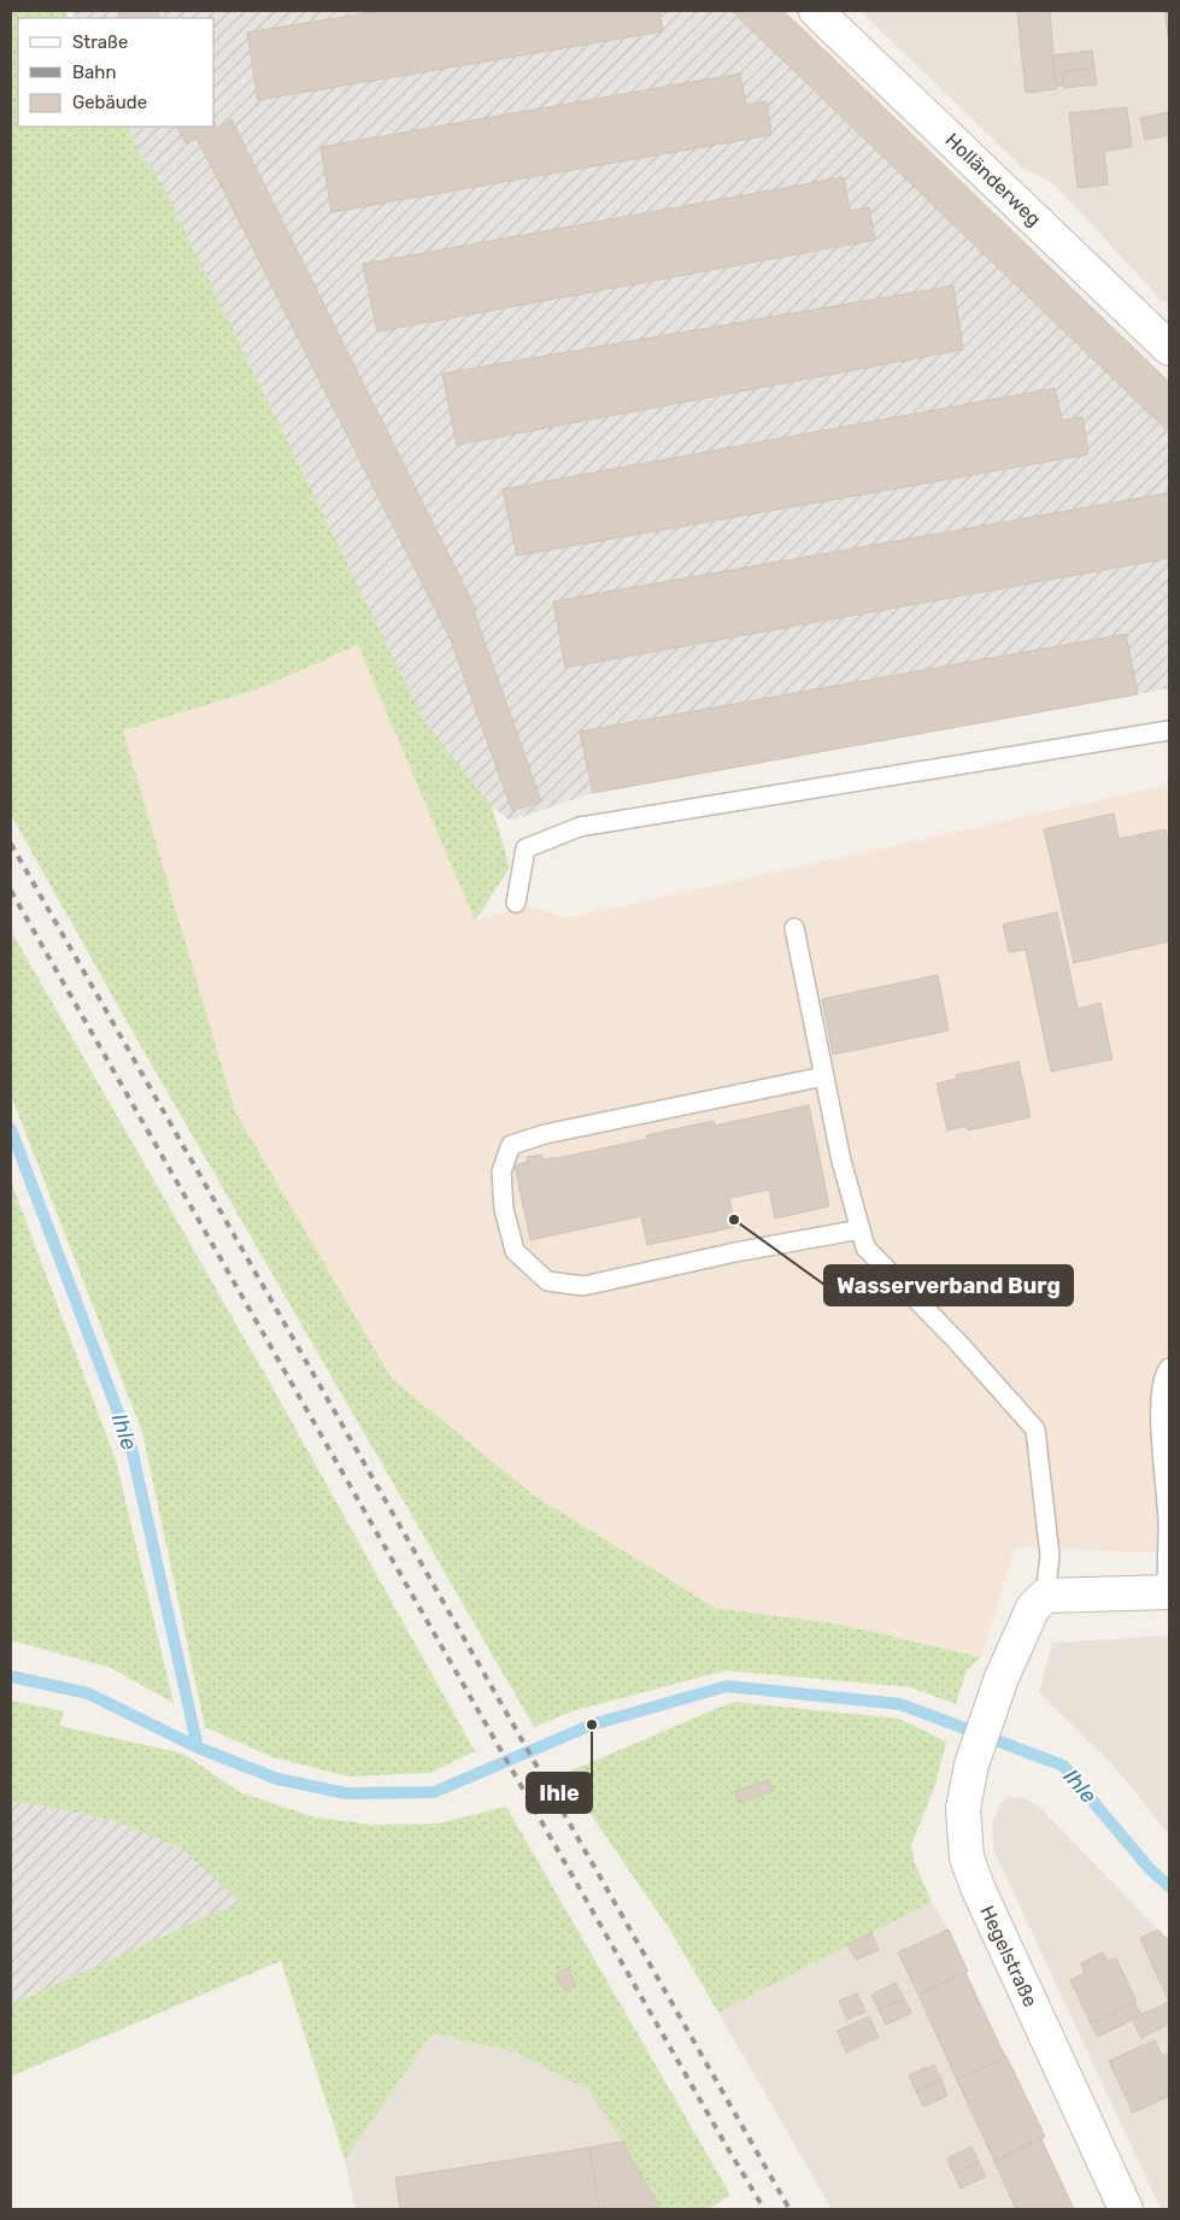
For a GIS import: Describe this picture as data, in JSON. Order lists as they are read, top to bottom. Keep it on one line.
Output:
{"streets":{"street":["Holländerweg","Hegelstraße"]},"water":["Ihle"],"places":["Wasserverband Burg","Ihle"],"legend":["Straße","Bahn","Gebäude"]}
